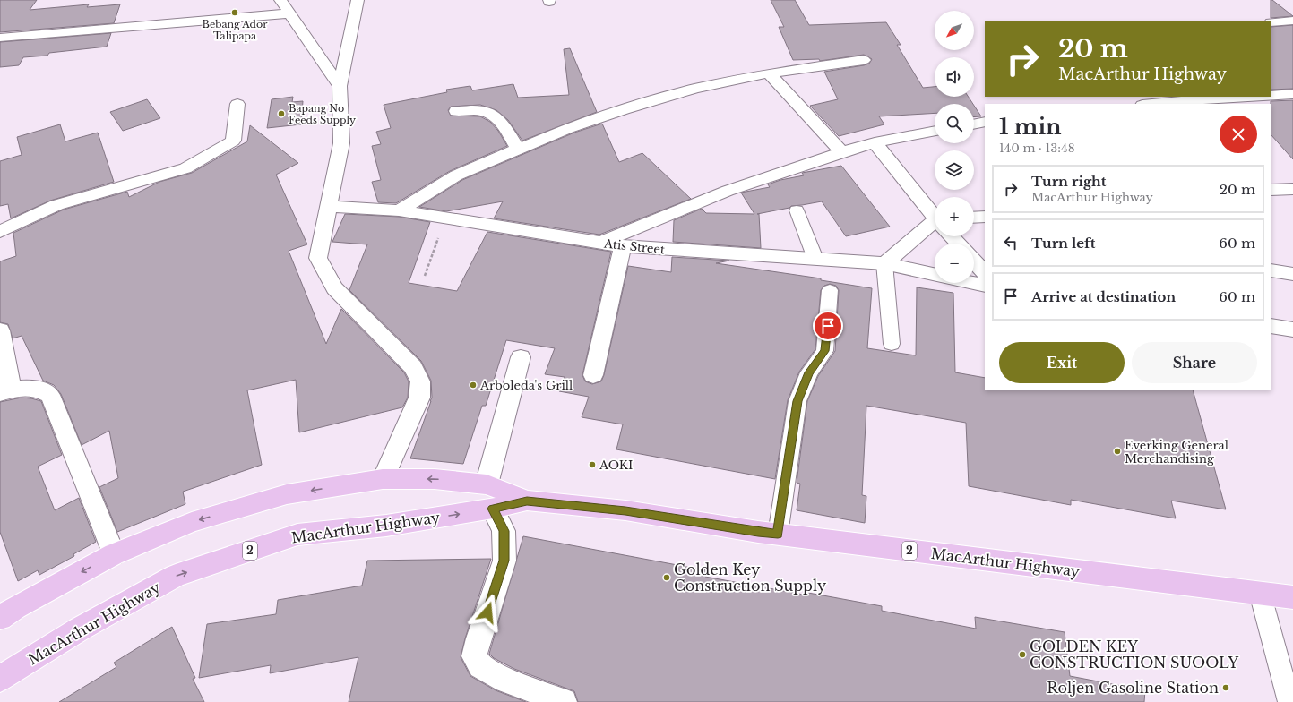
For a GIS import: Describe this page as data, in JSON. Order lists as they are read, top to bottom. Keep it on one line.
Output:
{"streets":{"highway":["MacArthur Highway","2"],"street":["Atis Street"]},"places":["Bebang Ador Talipapa","Bapang No Feeds Supply","Arboleda's Grill","Everking General Merchandising","AOKI","Golden Key Construction Supply","GOLDEN KEY CONSTRUCTION SUOOLY","Roljen Gasoline Station"],"north":"bottom left","page":{"map_buttons":["+","−"],"turn":["20 m","MacArthur Highway"],"heading":["1 min","140 m · 13:48"],"list":[{"name":"Turn right","note":"MacArthur Highway","value":"20 m"},{"name":"Turn left","value":"60 m"},{"name":"Arrive at destination","value":"60 m"}],"buttons":["Exit","Share"]}}
